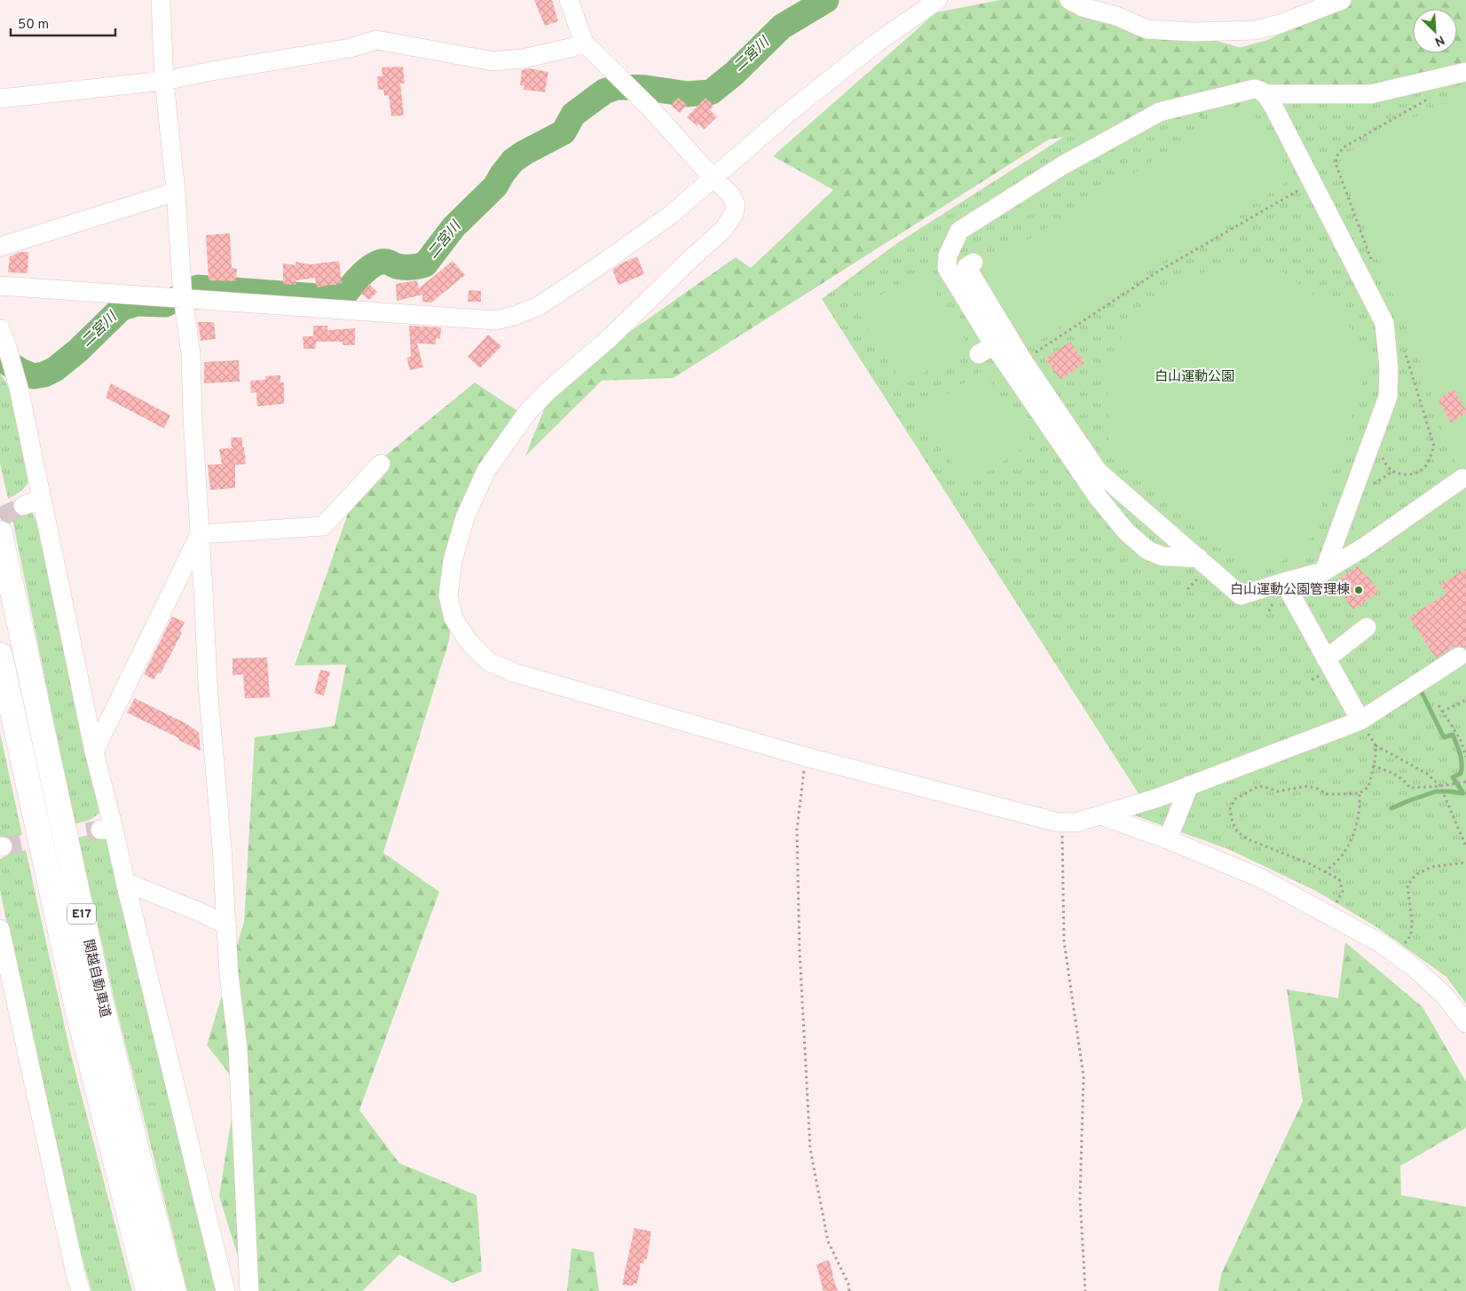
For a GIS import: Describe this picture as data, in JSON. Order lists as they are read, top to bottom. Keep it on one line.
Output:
{"streets":{"highway":["E17","関越自動車道"]},"water":["二宮川"],"parks":["白山運動公園"],"places":["白山運動公園管理棟"],"scale_bar":"50 m","north":"bottom right"}
